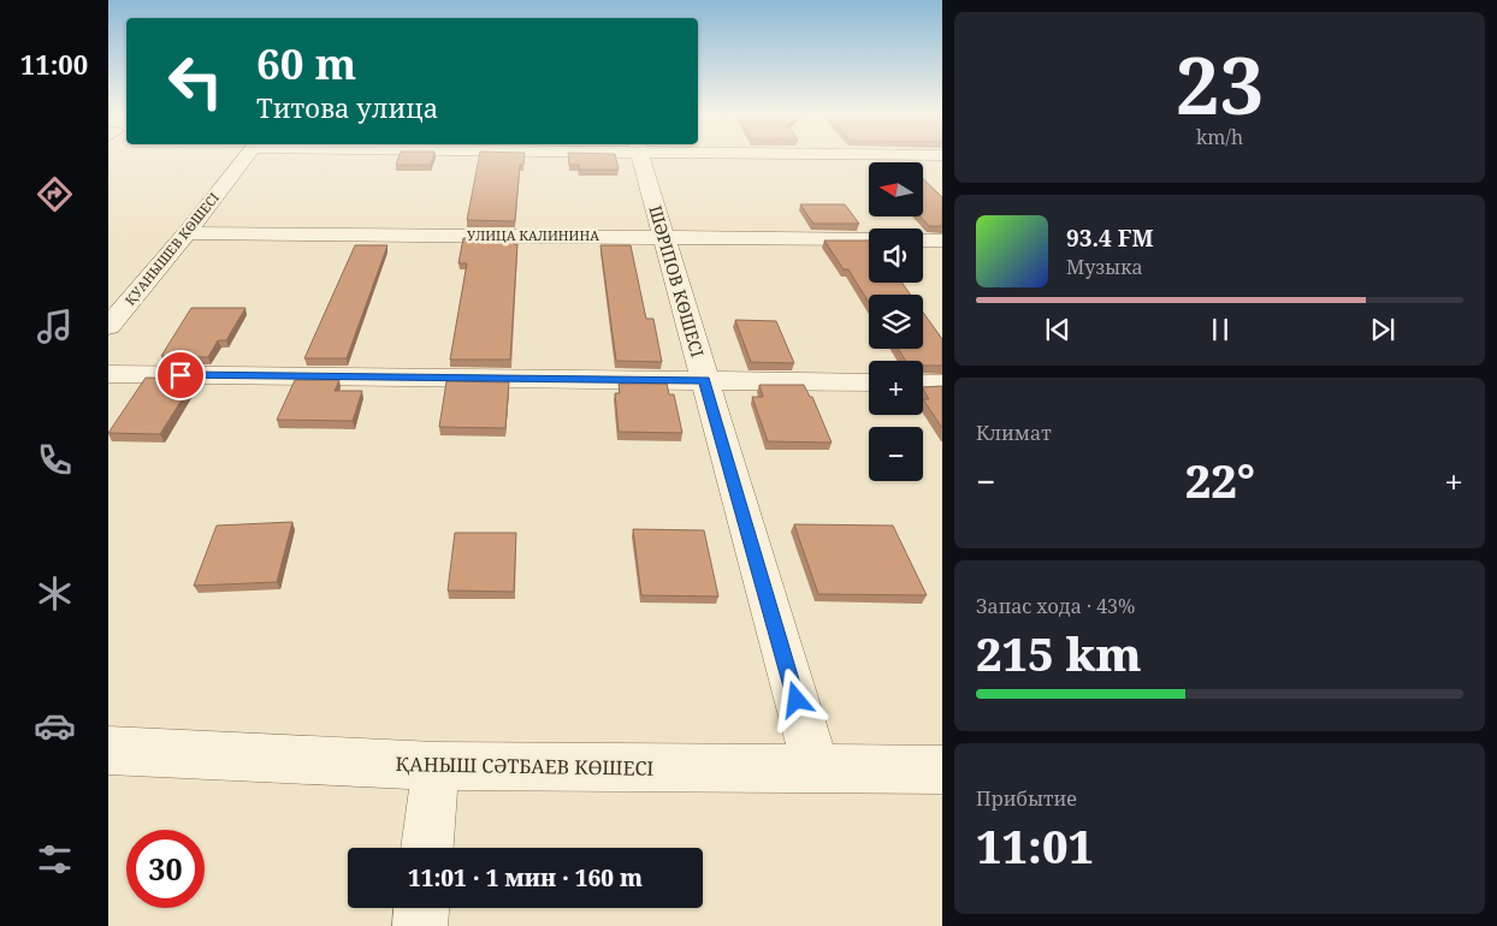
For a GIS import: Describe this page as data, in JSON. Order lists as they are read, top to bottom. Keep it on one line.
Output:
{"streets":{"street":["УЛИЦА КАЛИНИНА","ҚУАНЫШЕВ КӨШЕСІ","ШӘРІПОВ КӨШЕСІ","ҚАНЫШ СӘТБАЕВ КӨШЕСІ"]},"crossings":[["УЛИЦА КАЛИНИНА","ҚУАНЫШЕВ КӨШЕСІ"],["УЛИЦА КАЛИНИНА","ШӘРІПОВ КӨШЕСІ"],["ШӘРІПОВ КӨШЕСІ","ҚАНЫШ СӘТБАЕВ КӨШЕСІ"]],"north":"left","page":{"tabs":"11:00","tile":[["23","km/h"],"Климат",["Запас хода · 43%","215 km"],["Прибытие","11:01"]],"turn":["60 m","Титова улица"],"map_buttons":["+","−"],"song":["93.4 FM","Музыка"],"heat":["−","22°","+"],"limit":"30","trip":"11:01 · 1 мин · 160 m"}}
